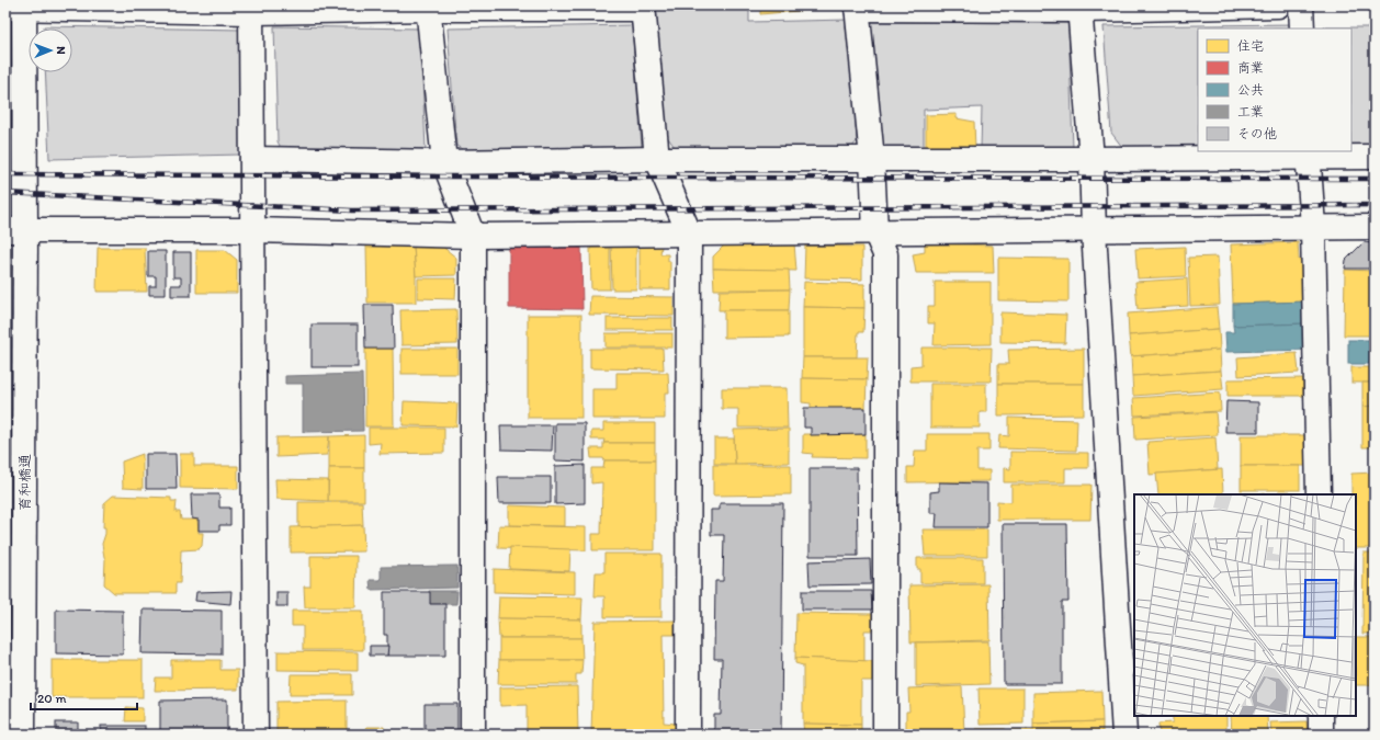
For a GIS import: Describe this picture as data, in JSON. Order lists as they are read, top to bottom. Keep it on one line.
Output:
{"streets":{"street":["育和橋通"]},"legend":["住宅","商業","公共","工業","その他"],"scale_bar":"20 m","north":"right"}
